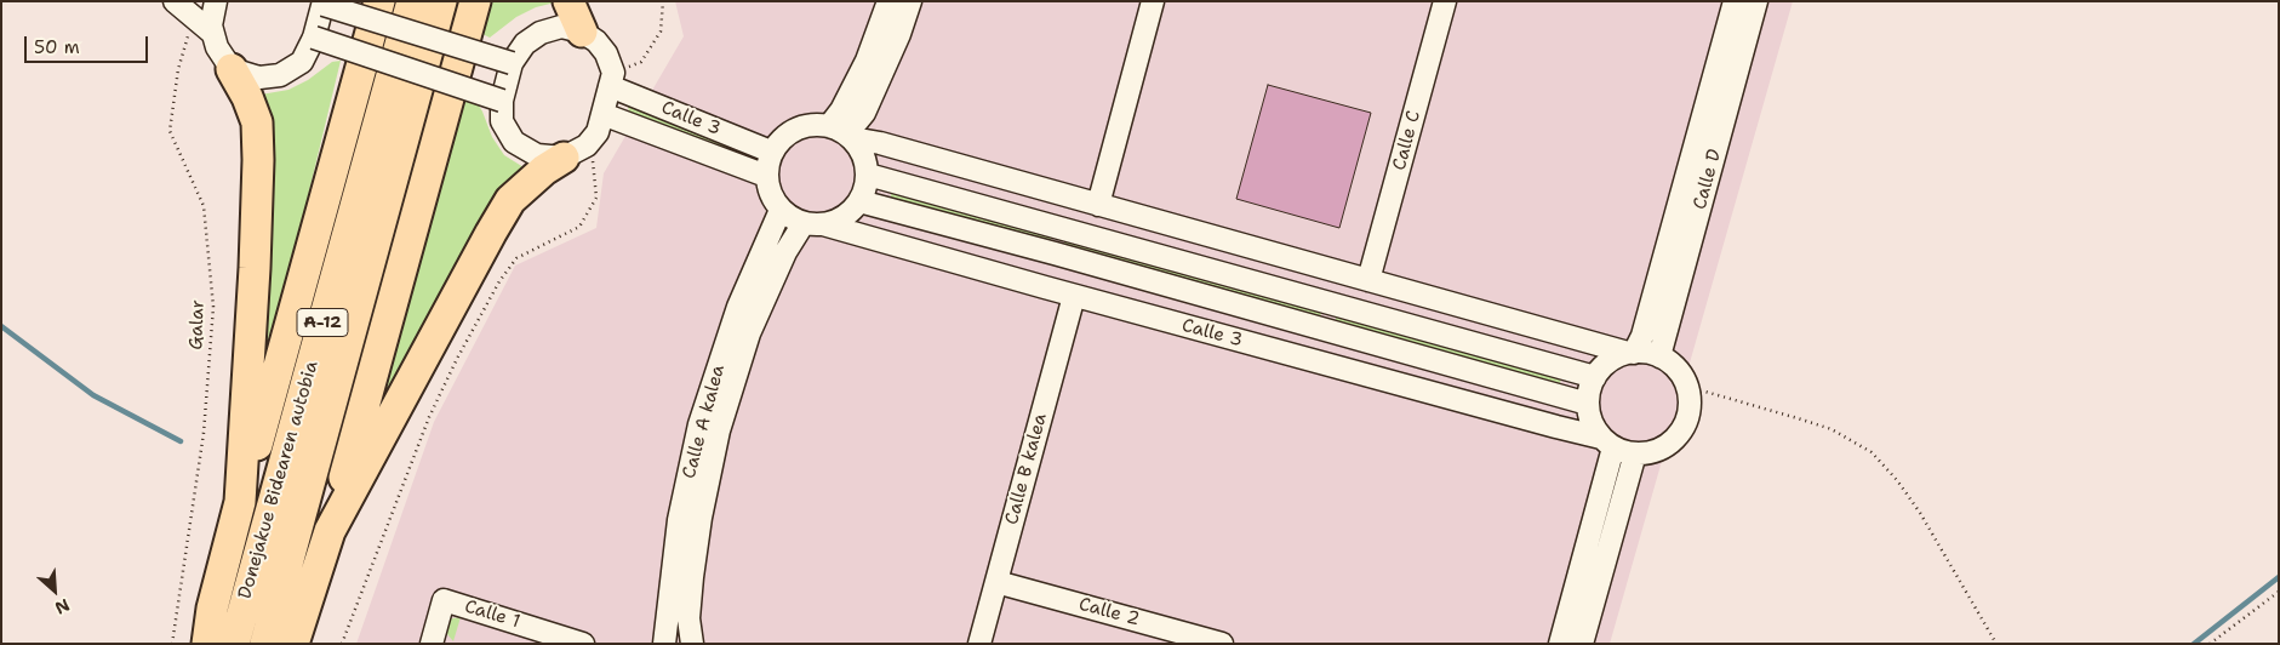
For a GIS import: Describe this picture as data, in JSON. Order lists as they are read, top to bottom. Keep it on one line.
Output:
{"streets":{"highway":["A-12","Donejakue Bidearen autobia"],"street":["Calle 3","Calle C","Calle D","Calle A kalea","Calle B kalea","Calle 2","Calle 1"],"path":["Galar"]},"crossings":[["Calle 3","Calle D"],["Calle 3","Calle A kalea"],["Calle 3","Calle B kalea"],["Calle B kalea","Calle 2"]],"scale_bar":"50 m","north":"bottom right"}
